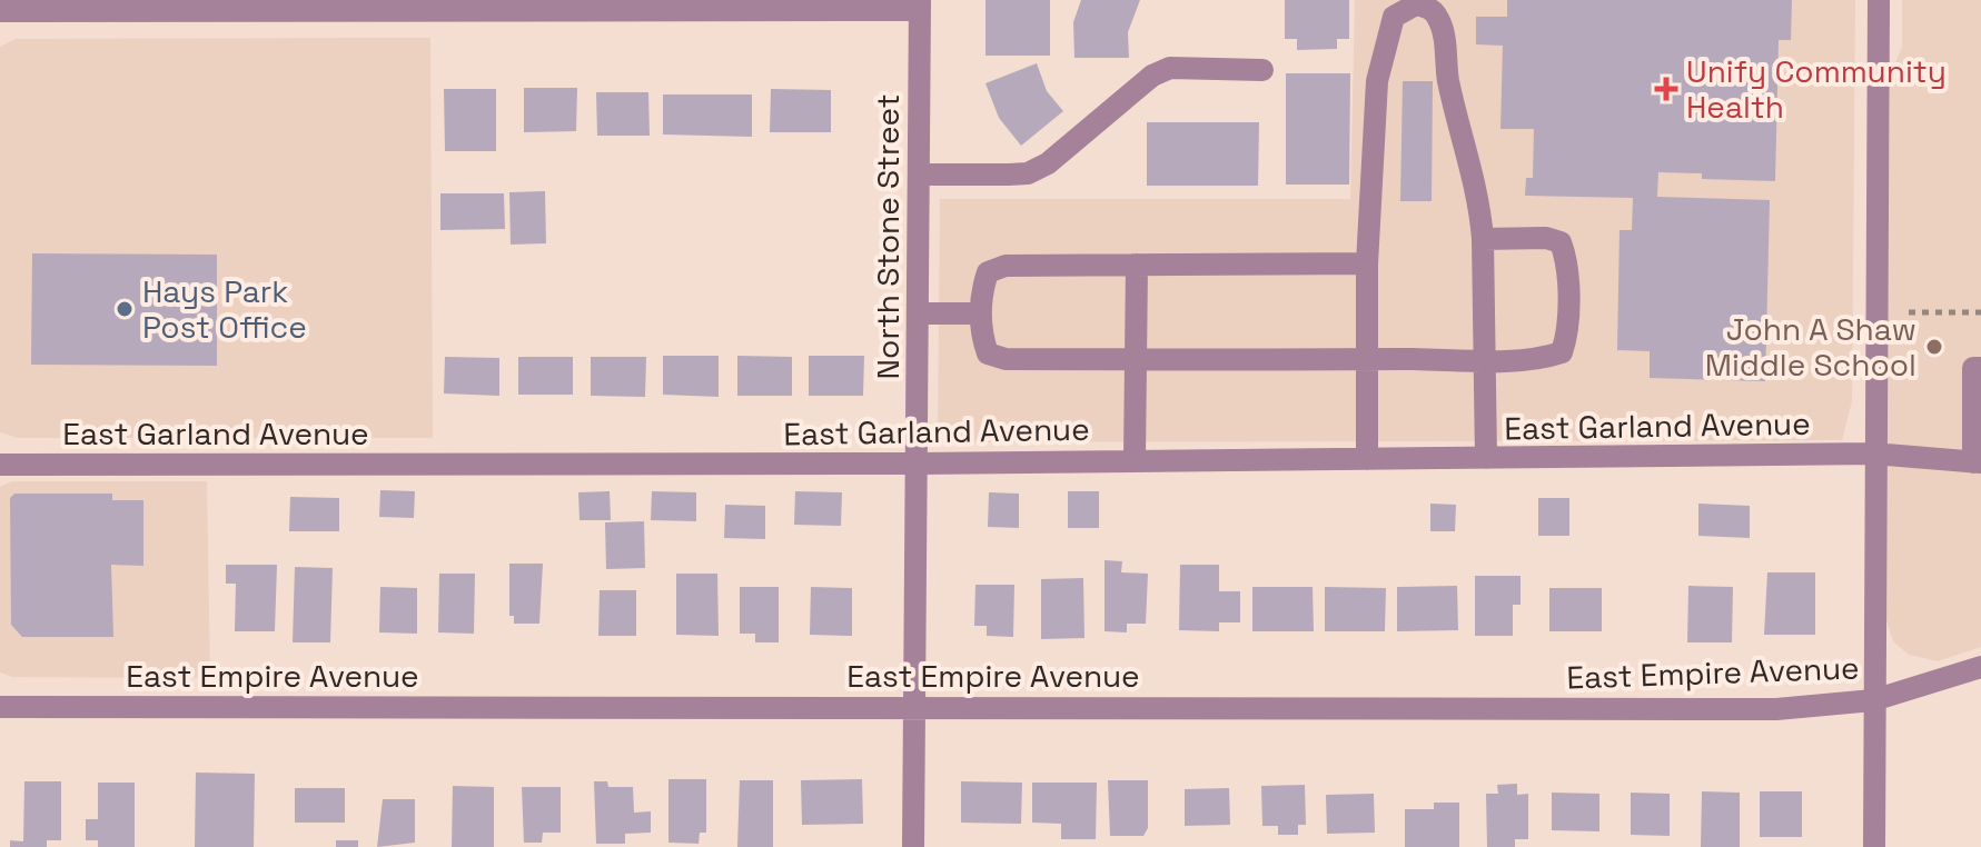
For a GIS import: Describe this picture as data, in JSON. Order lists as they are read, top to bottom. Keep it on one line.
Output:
{"streets":{"street":["North Stone Street","East Garland Avenue","East Empire Avenue"]},"crossings":[["North Stone Street","East Garland Avenue"],["North Stone Street","East Empire Avenue"]],"places":{"health":["Unify Community Health"],"other":["Hays Park Post Office","John A Shaw Middle School"]}}
